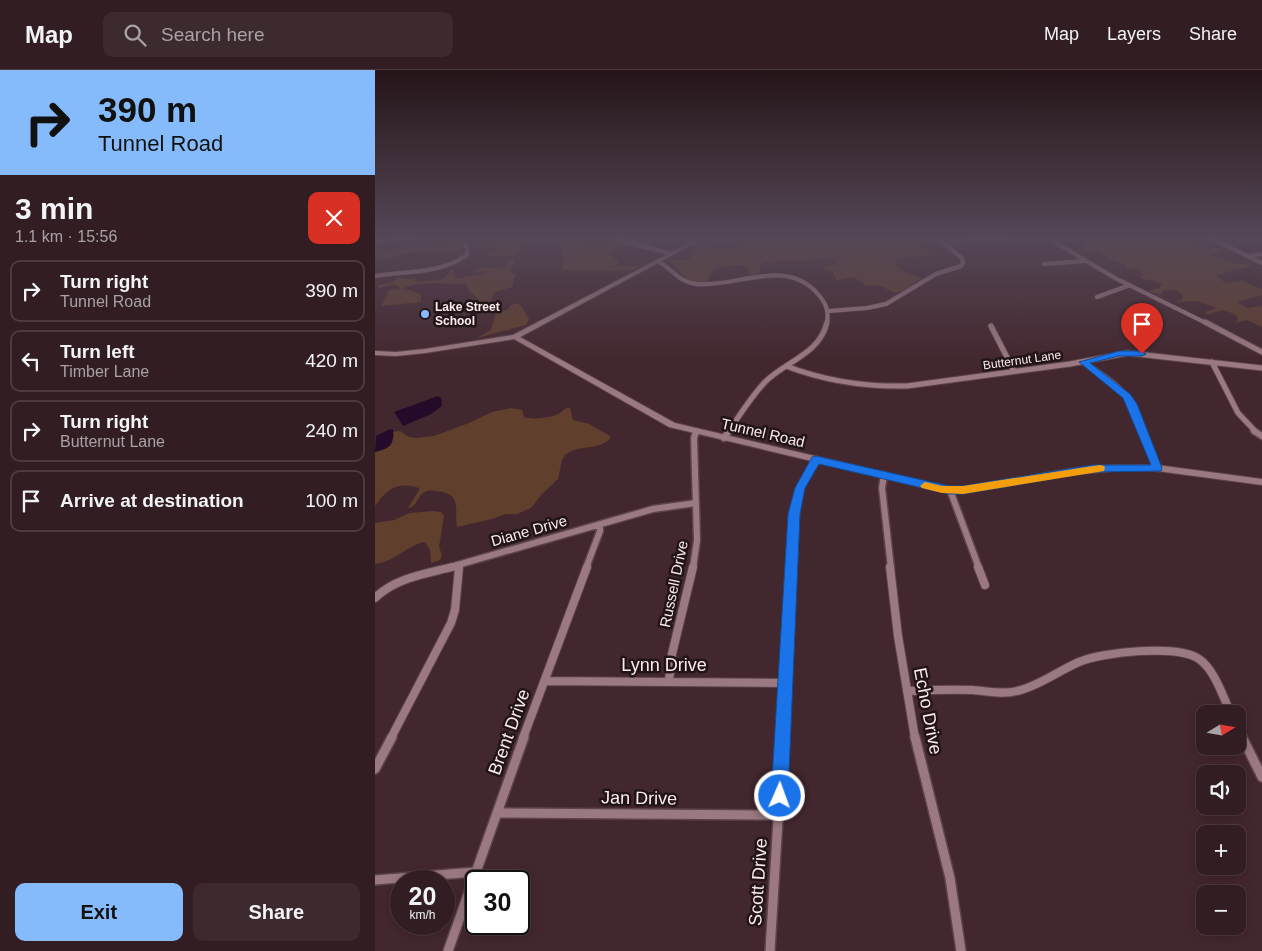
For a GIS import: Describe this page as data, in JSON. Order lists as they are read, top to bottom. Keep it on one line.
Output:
{"streets":{"main road":["Tunnel Road"],"street":["Butternut Lane","Diane Drive","Russell Drive","Lynn Drive","Echo Drive","Brent Drive","Jan Drive","Scott Drive"]},"crossings":[["Tunnel Road","Russell Drive"],["Tunnel Road","Echo Drive"],["Tunnel Road","Scott Drive"],["Diane Drive","Russell Drive"],["Diane Drive","Brent Drive"],["Russell Drive","Lynn Drive"],["Lynn Drive","Brent Drive"],["Lynn Drive","Scott Drive"],["Brent Drive","Jan Drive"],["Jan Drive","Scott Drive"]],"places":["Lake Street School"],"north":"right","page":{"header":"Map","search":"Search here","nav":["Map","Layers","Share"],"turn":["390 m","Tunnel Road"],"heading":["3 min","1.1 km · 15:56"],"list":[{"name":"Turn right","note":"Tunnel Road","value":"390 m"},{"name":"Turn left","note":"Timber Lane","value":"420 m"},{"name":"Turn right","note":"Butternut Lane","value":"240 m"},{"name":"Arrive at destination","value":"100 m"}],"map_buttons":["+","−"],"speed":"20 km/h","limit":"30","buttons":["Exit","Share"]}}
